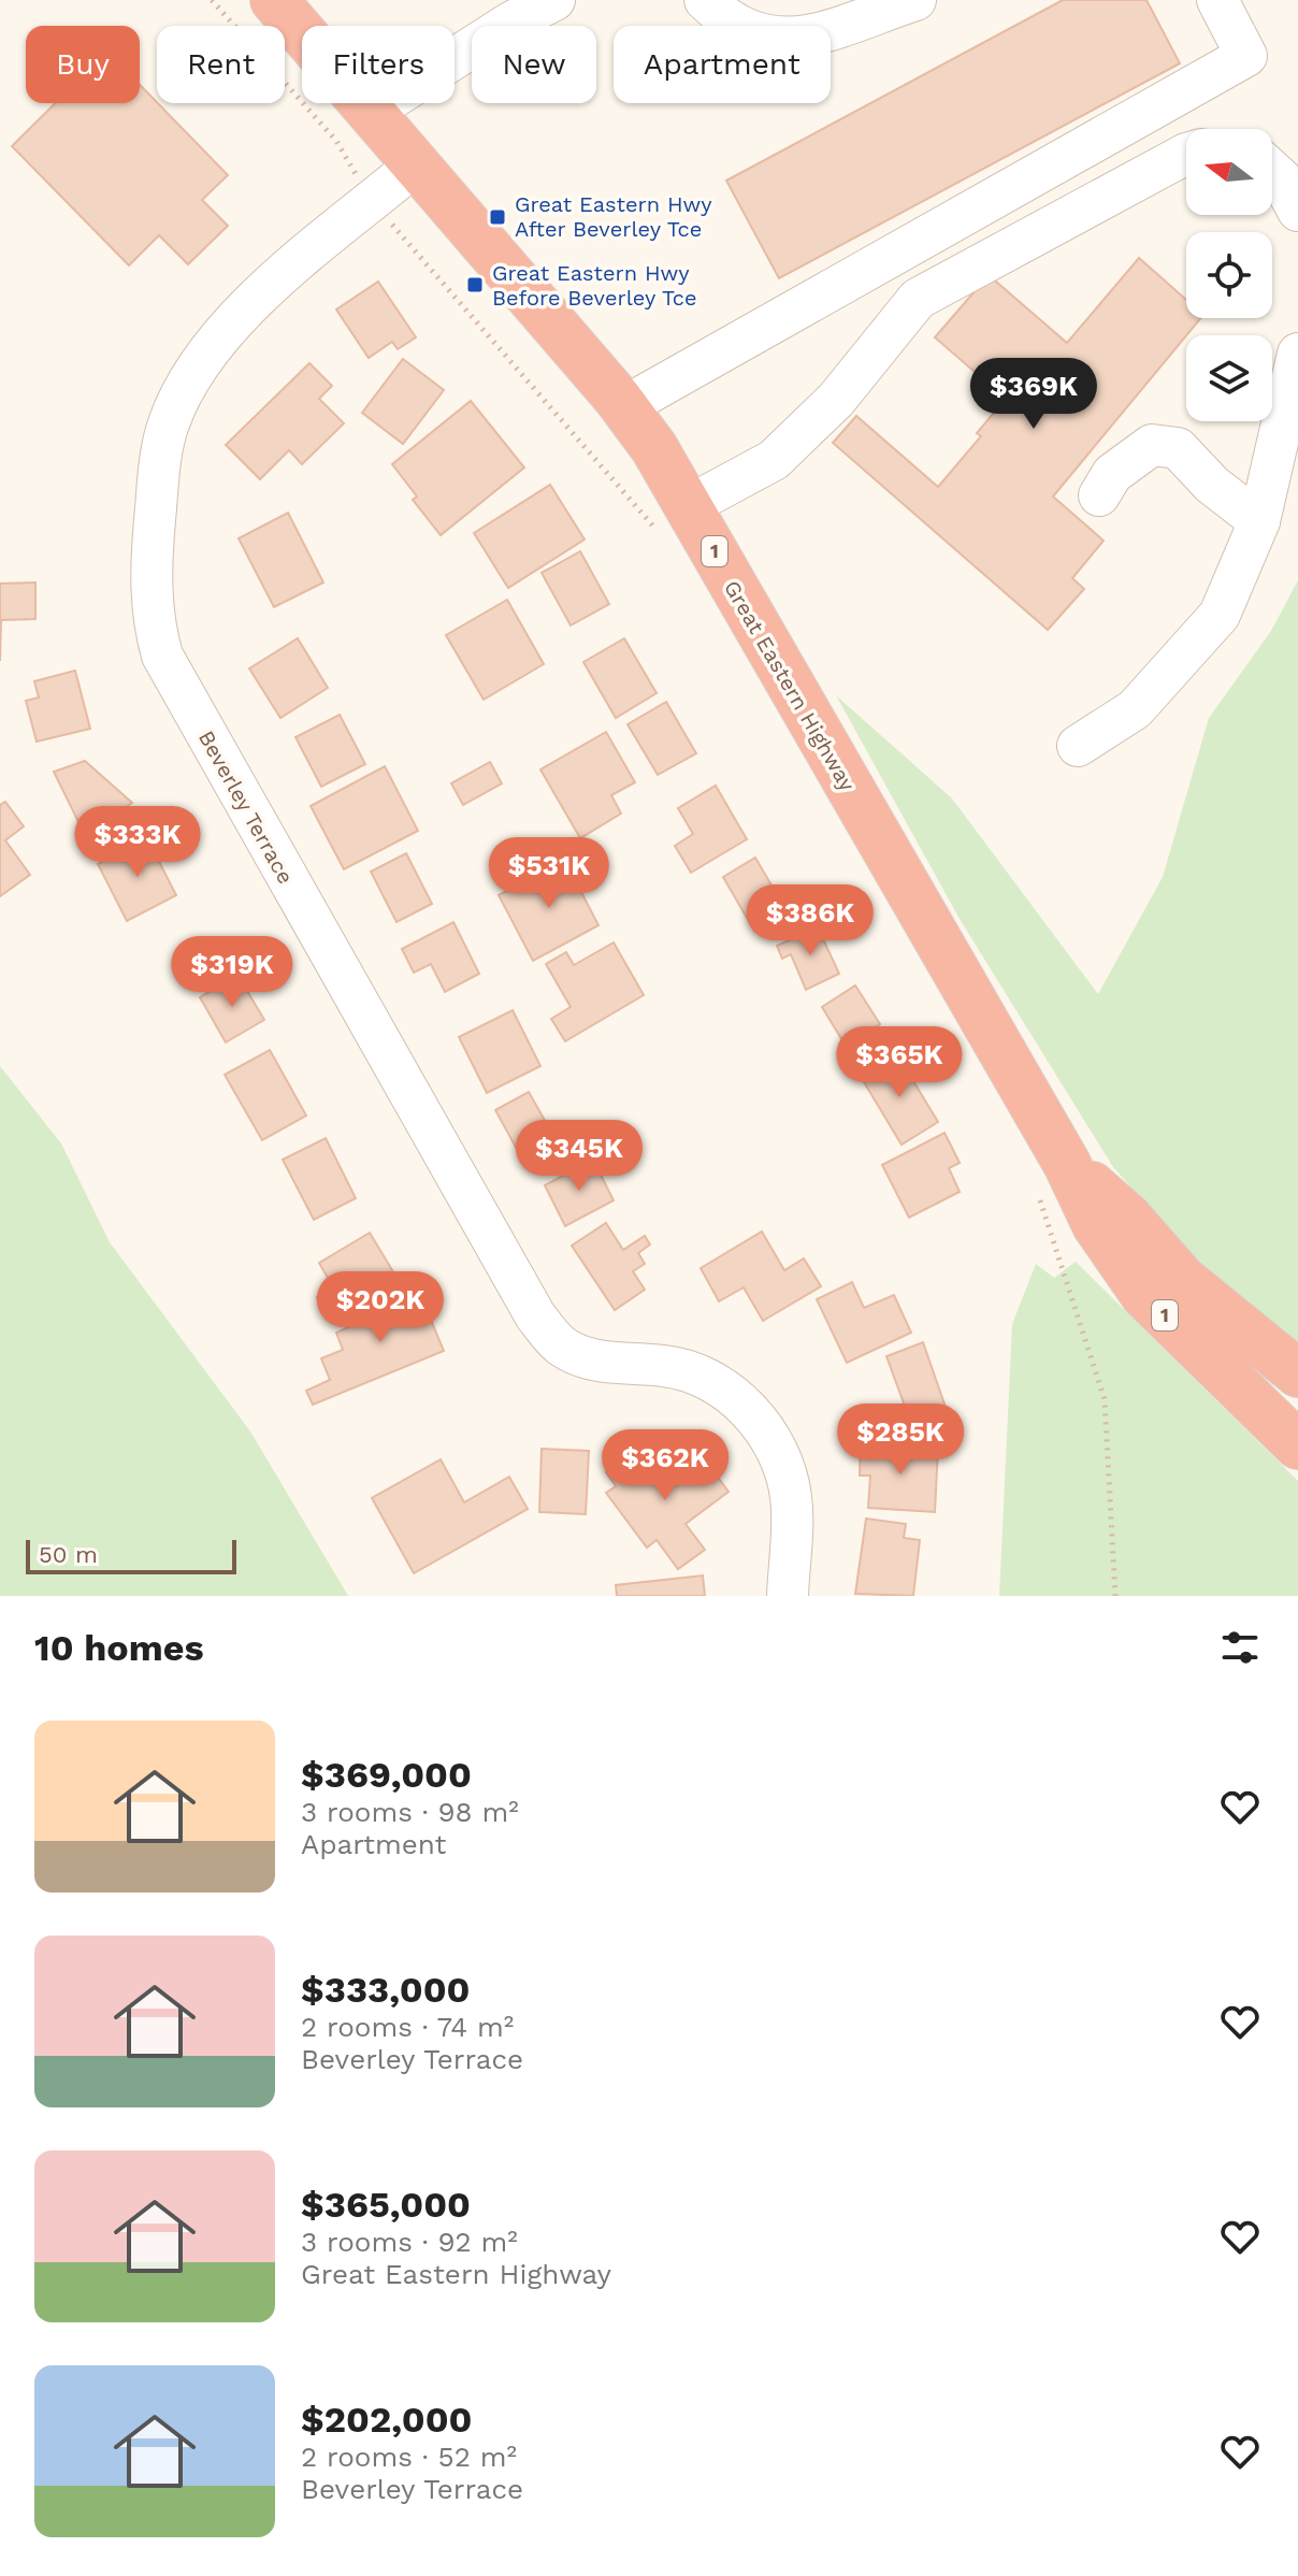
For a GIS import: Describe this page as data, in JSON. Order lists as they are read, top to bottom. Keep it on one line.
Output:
{"streets":{"highway":["1","Great Eastern Highway"],"street":["Beverley Terrace"]},"crossings":[["Great Eastern Highway","Beverley Terrace"]],"places":{"transit":["Great Eastern Hwy After Beverley Tce","Great Eastern Hwy Before Beverley Tce"]},"scale_bar":"50 m","north":"left","page":{"chip":["Buy","Rent","Filters","New","Apartment"],"price":["$369K","$333K","$531K","$386K","$319K","$365K","$345K","$202K","$285K","$362K"],"scale":"50 m","heading":"10 homes","list":[{"name":"$369,000","note":"3 rooms · 98 m² · Apartment"},{"name":"$333,000","note":"2 rooms · 74 m² · Beverley Terrace"},{"name":"$365,000","note":"3 rooms · 92 m² · Great Eastern Highway"},{"name":"$202,000","note":"2 rooms · 52 m² · Beverley Terrace"}]}}
